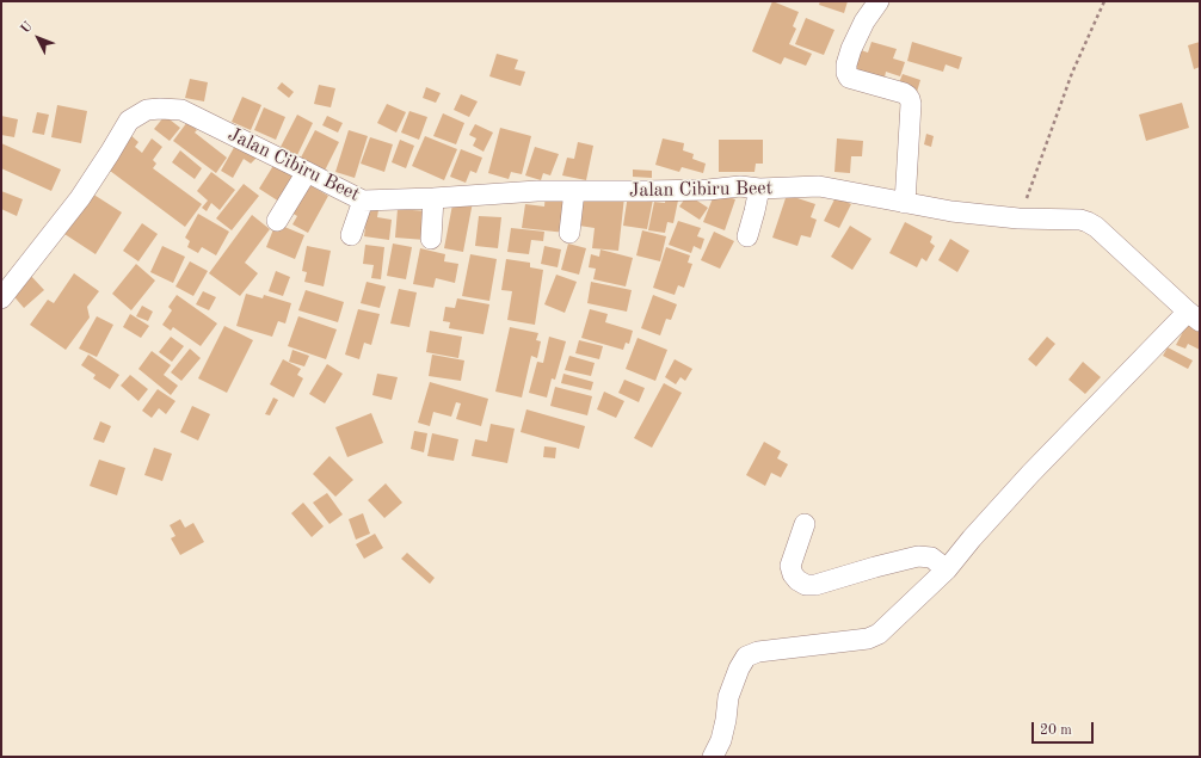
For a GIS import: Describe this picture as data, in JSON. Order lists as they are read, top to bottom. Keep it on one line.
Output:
{"streets":{"street":["Jalan Cibiru Beet"]},"scale_bar":"20 m","north":"top left"}
